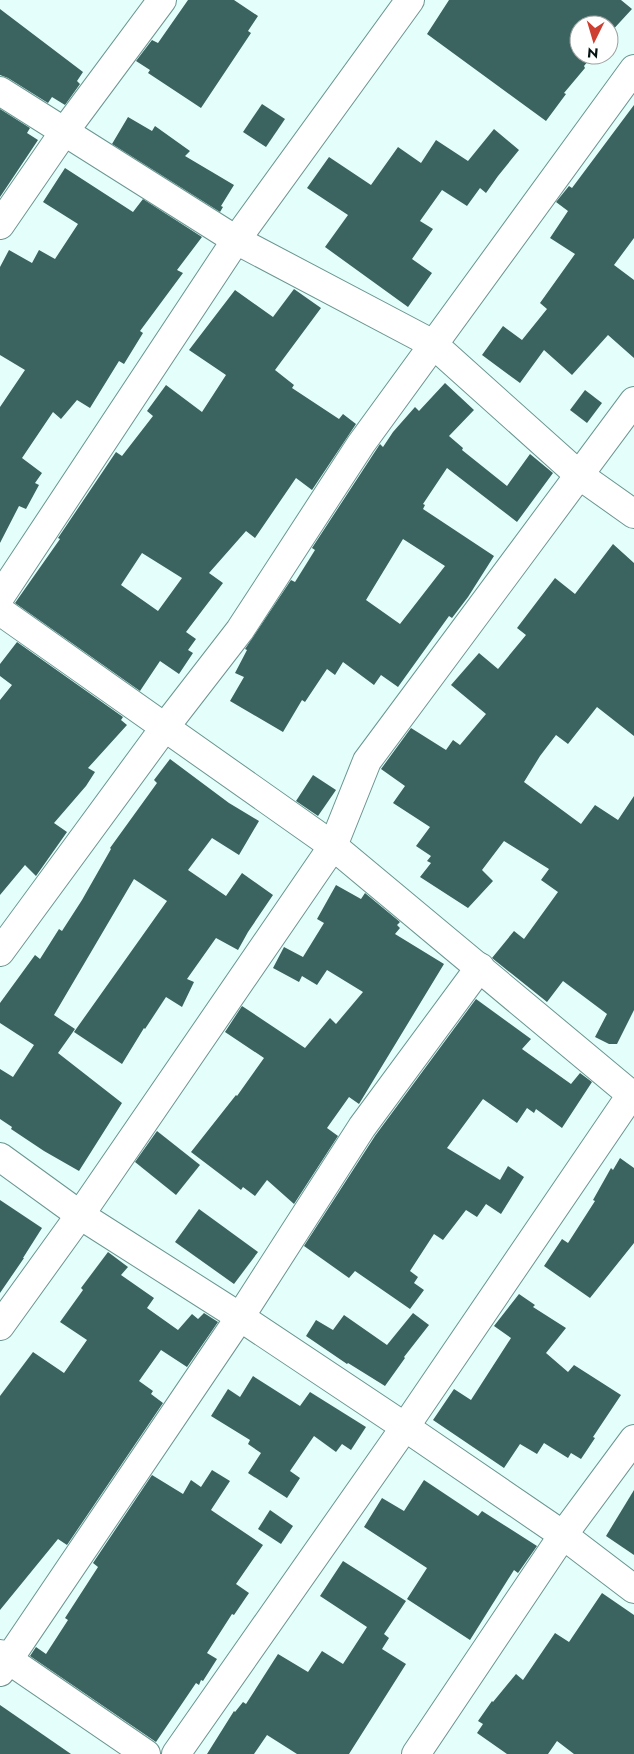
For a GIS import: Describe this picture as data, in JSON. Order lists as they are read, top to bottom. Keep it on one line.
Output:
{"north":"bottom"}
